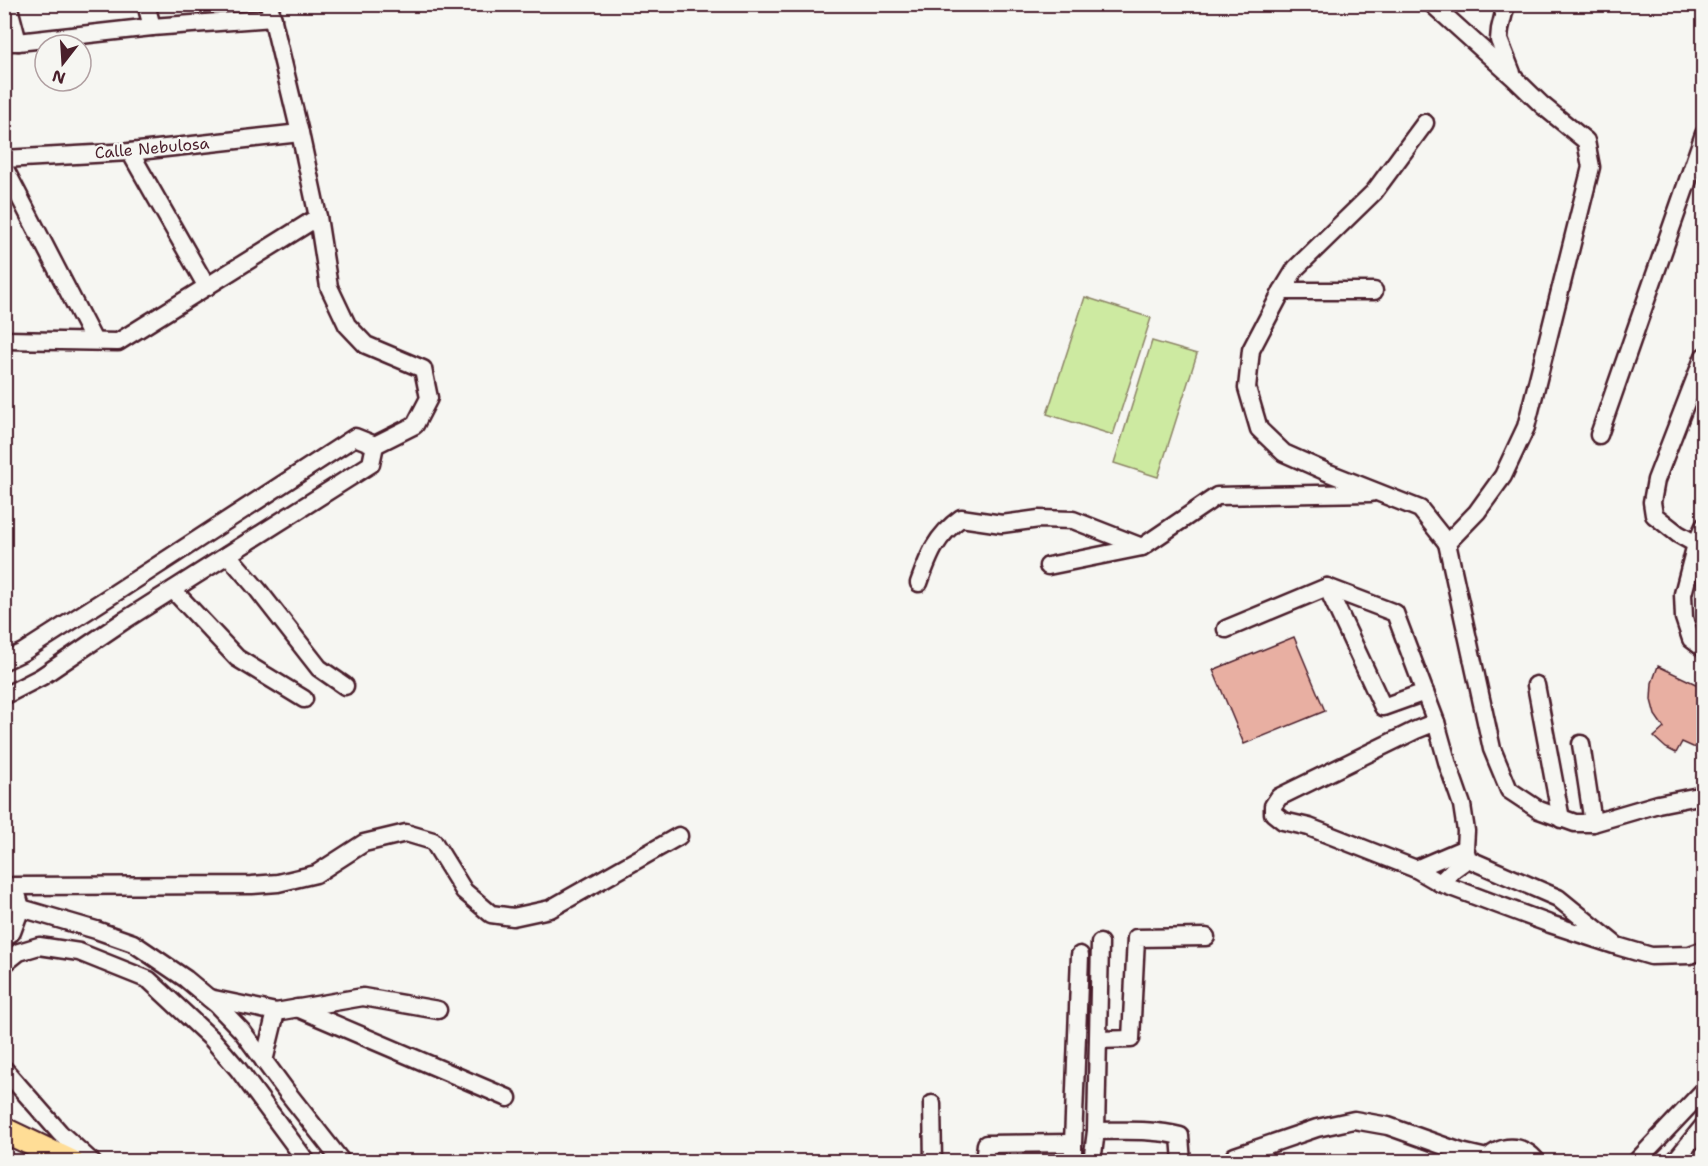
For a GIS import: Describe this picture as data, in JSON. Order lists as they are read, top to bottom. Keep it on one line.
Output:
{"streets":{"street":["Calle Nebulosa"]},"north":"bottom"}
